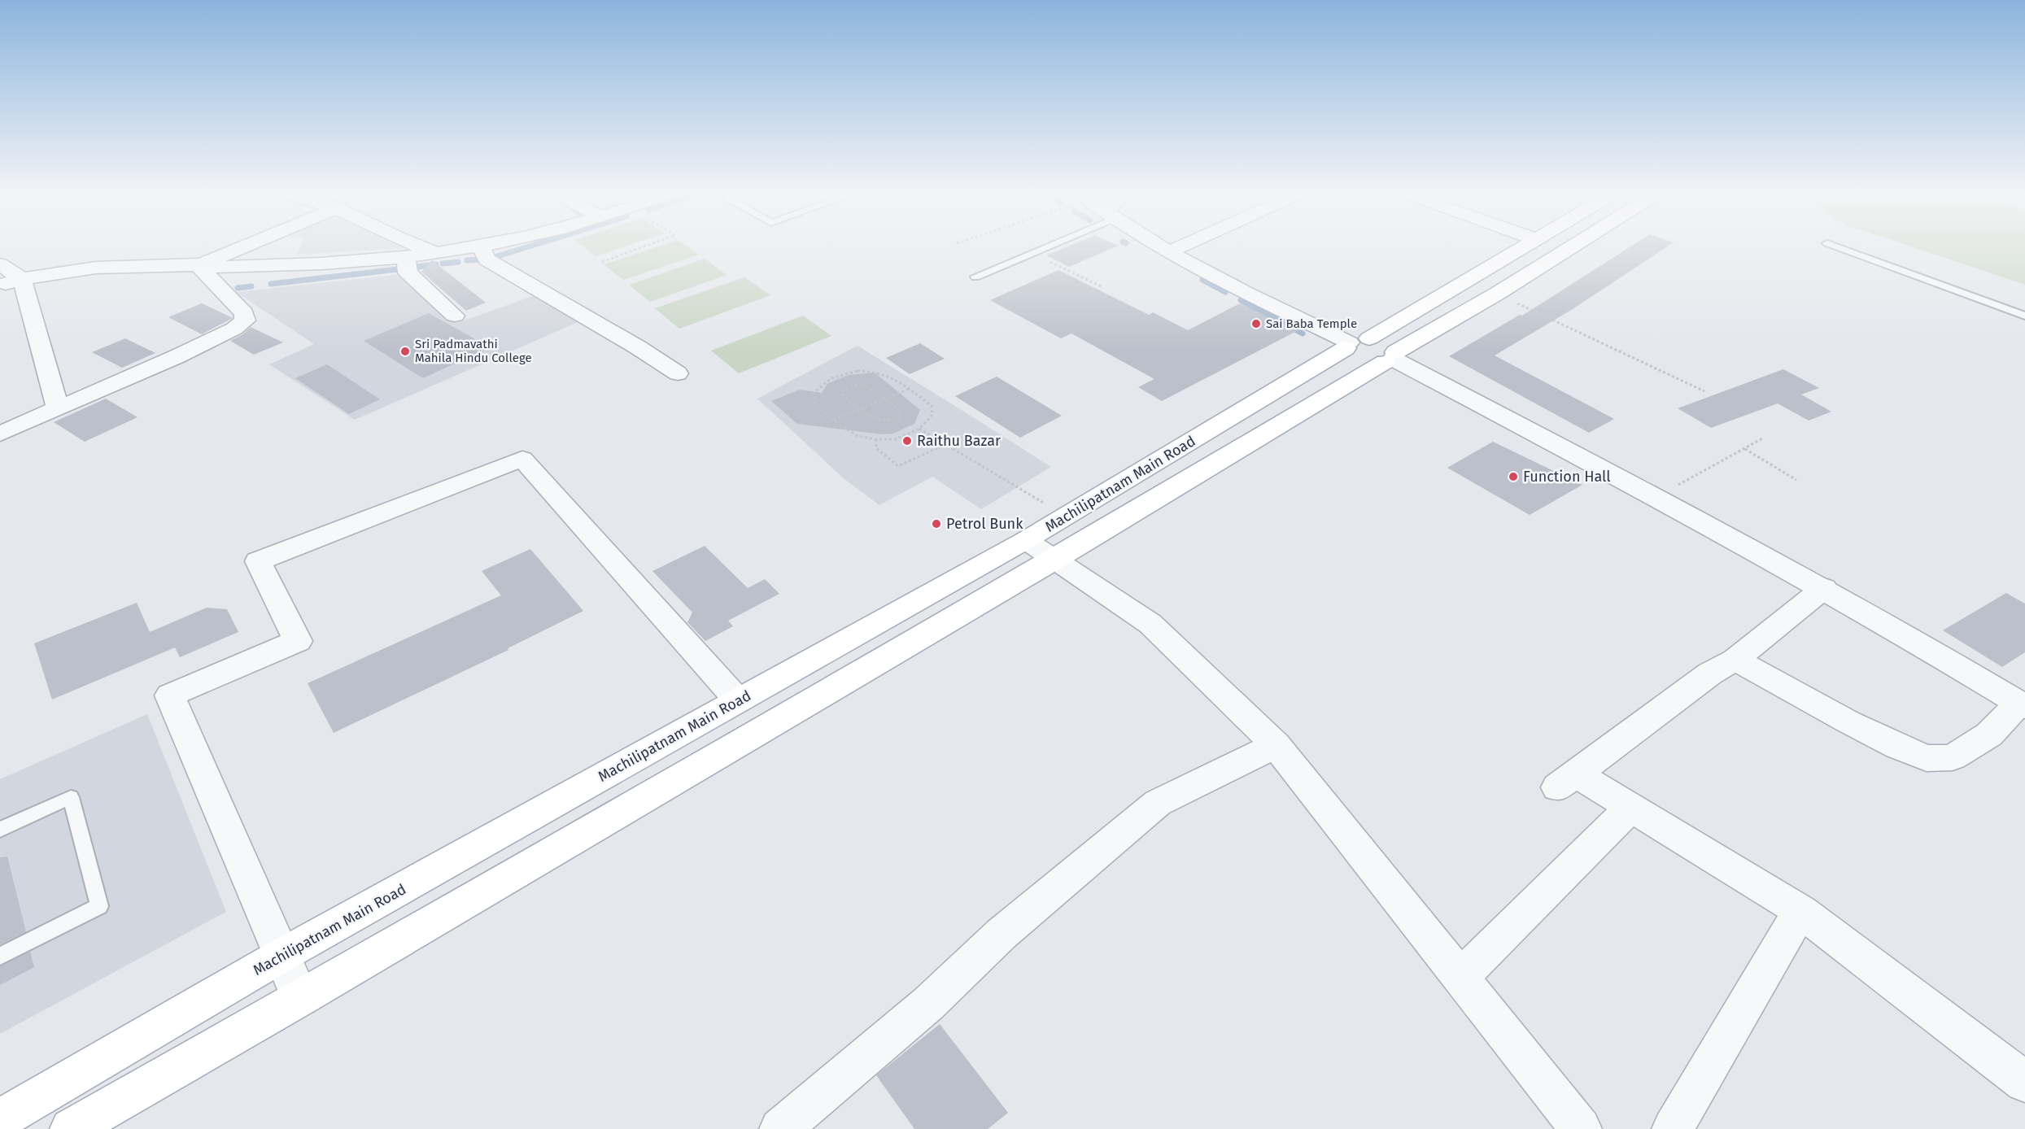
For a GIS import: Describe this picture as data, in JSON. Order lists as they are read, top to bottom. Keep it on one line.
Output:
{"streets":{"main road":["Machilipatnam Main Road"]},"places":["Sai Baba Temple","Sri Padmavathi Mahila Hindu College","Raithu Bazar","Function Hall","Petrol Bunk"]}
